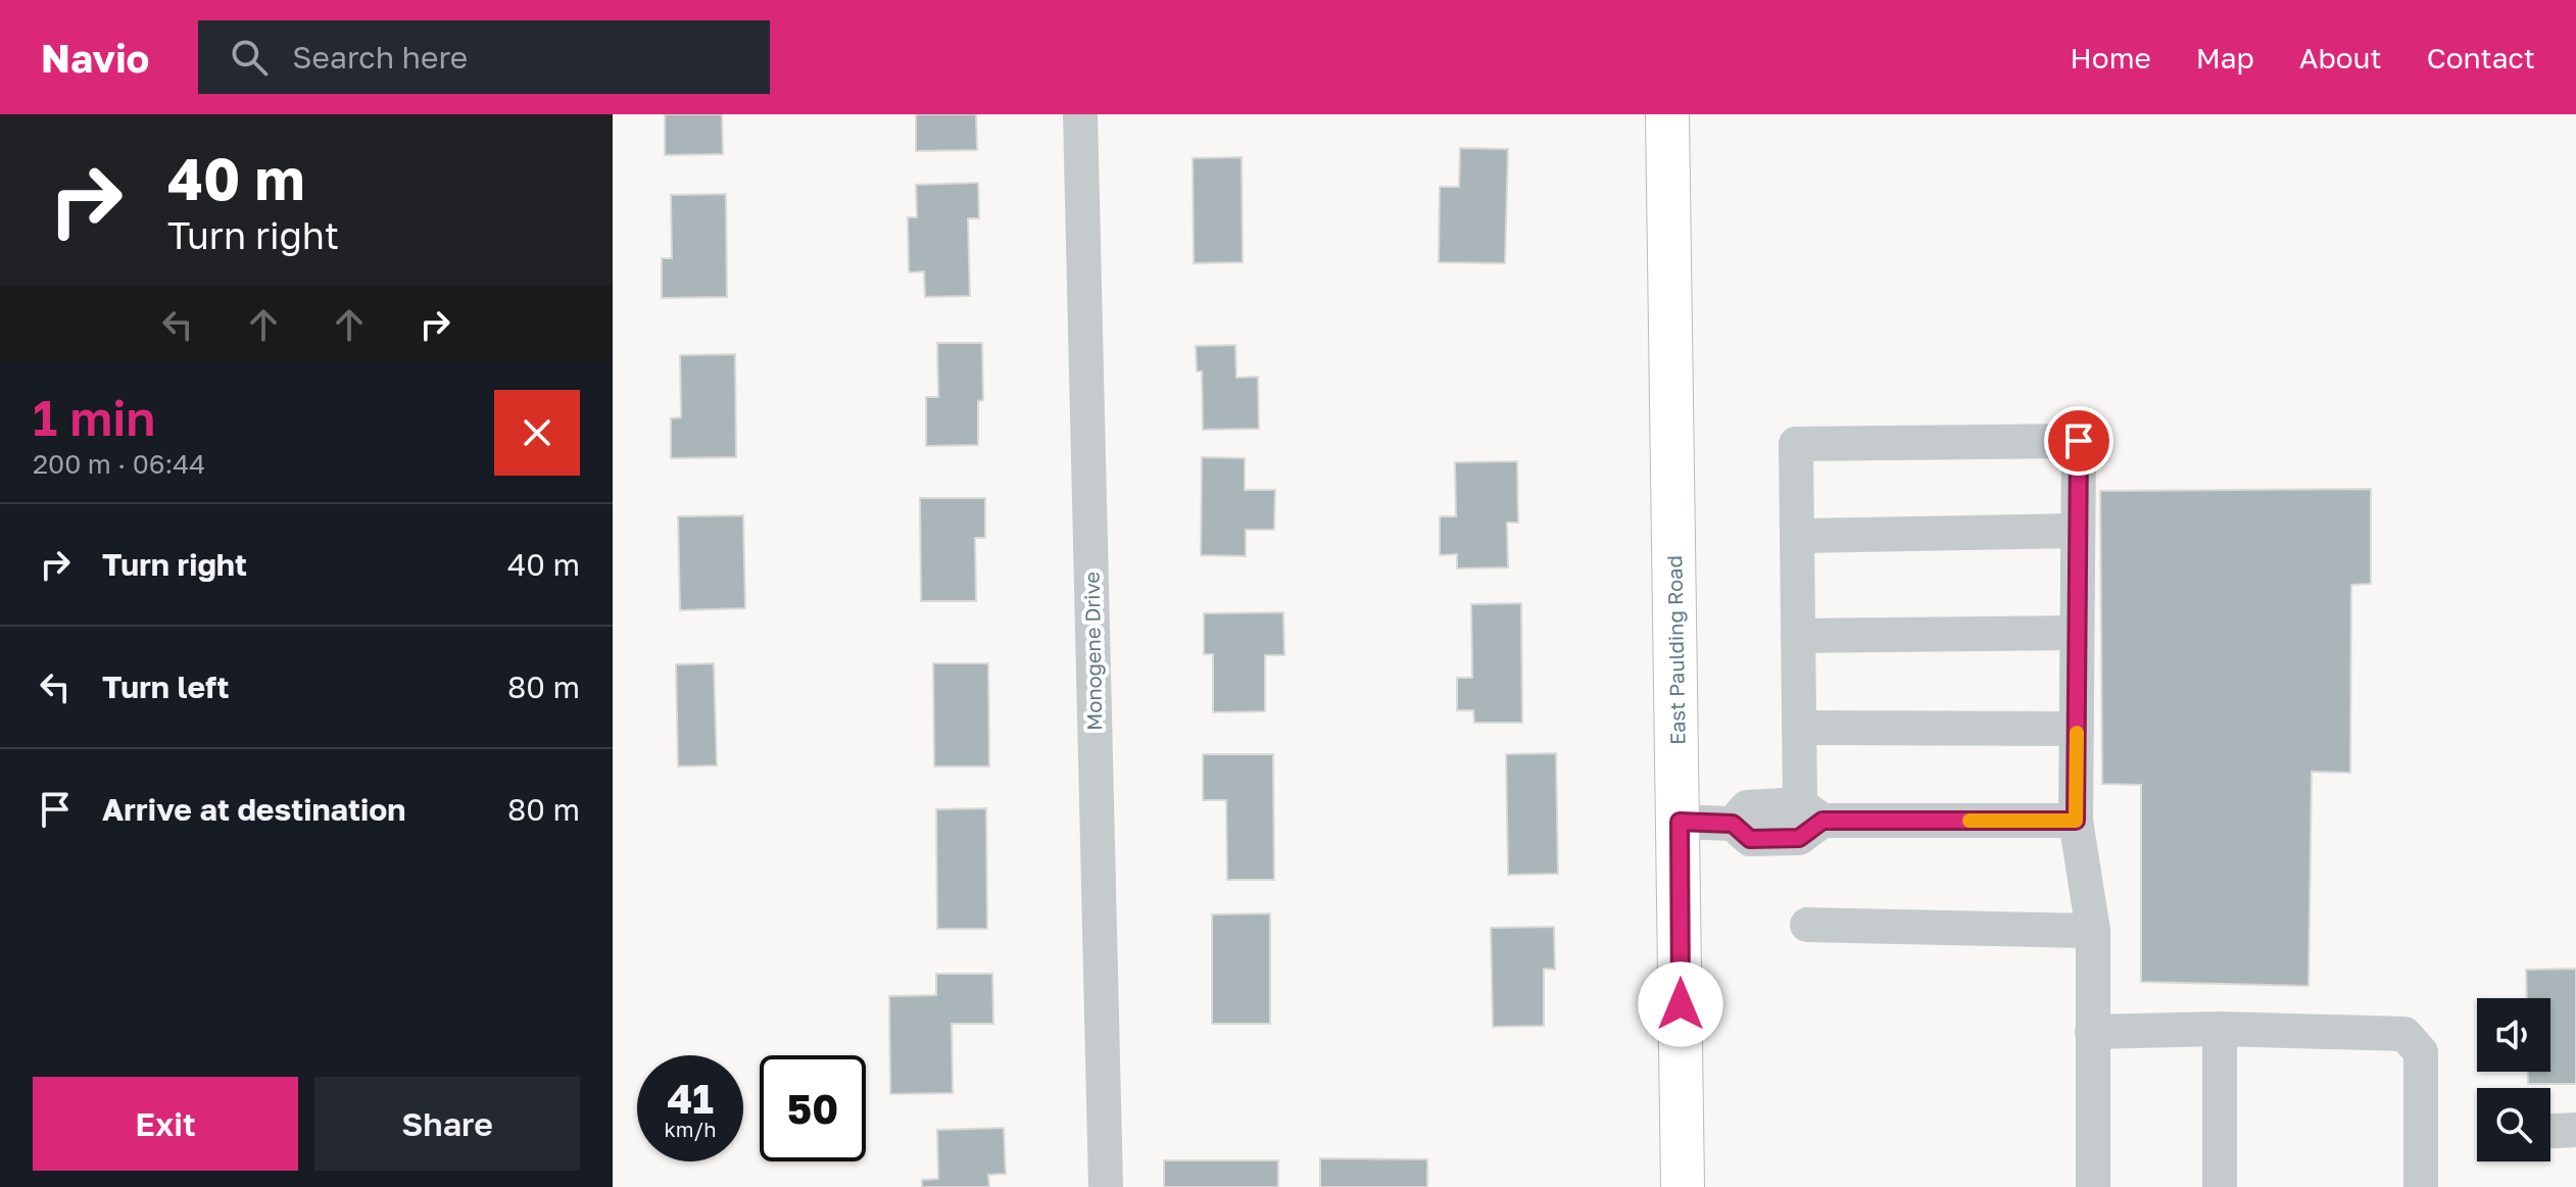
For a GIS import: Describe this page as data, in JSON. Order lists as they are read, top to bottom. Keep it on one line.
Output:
{"streets":{"main road":["East Paulding Road"],"street":["Monogene Drive"]},"page":{"header":"Navio","search":"Search here","nav":["Home","Map","About","Contact"],"turn":["40 m","Turn right"],"heading":["1 min","200 m · 06:44"],"list":[{"name":"Turn right","value":"40 m"},{"name":"Turn left","value":"80 m"},{"name":"Arrive at destination","value":"80 m"}],"speed":"41 km/h","limit":"50","buttons":["Exit","Share"]}}
